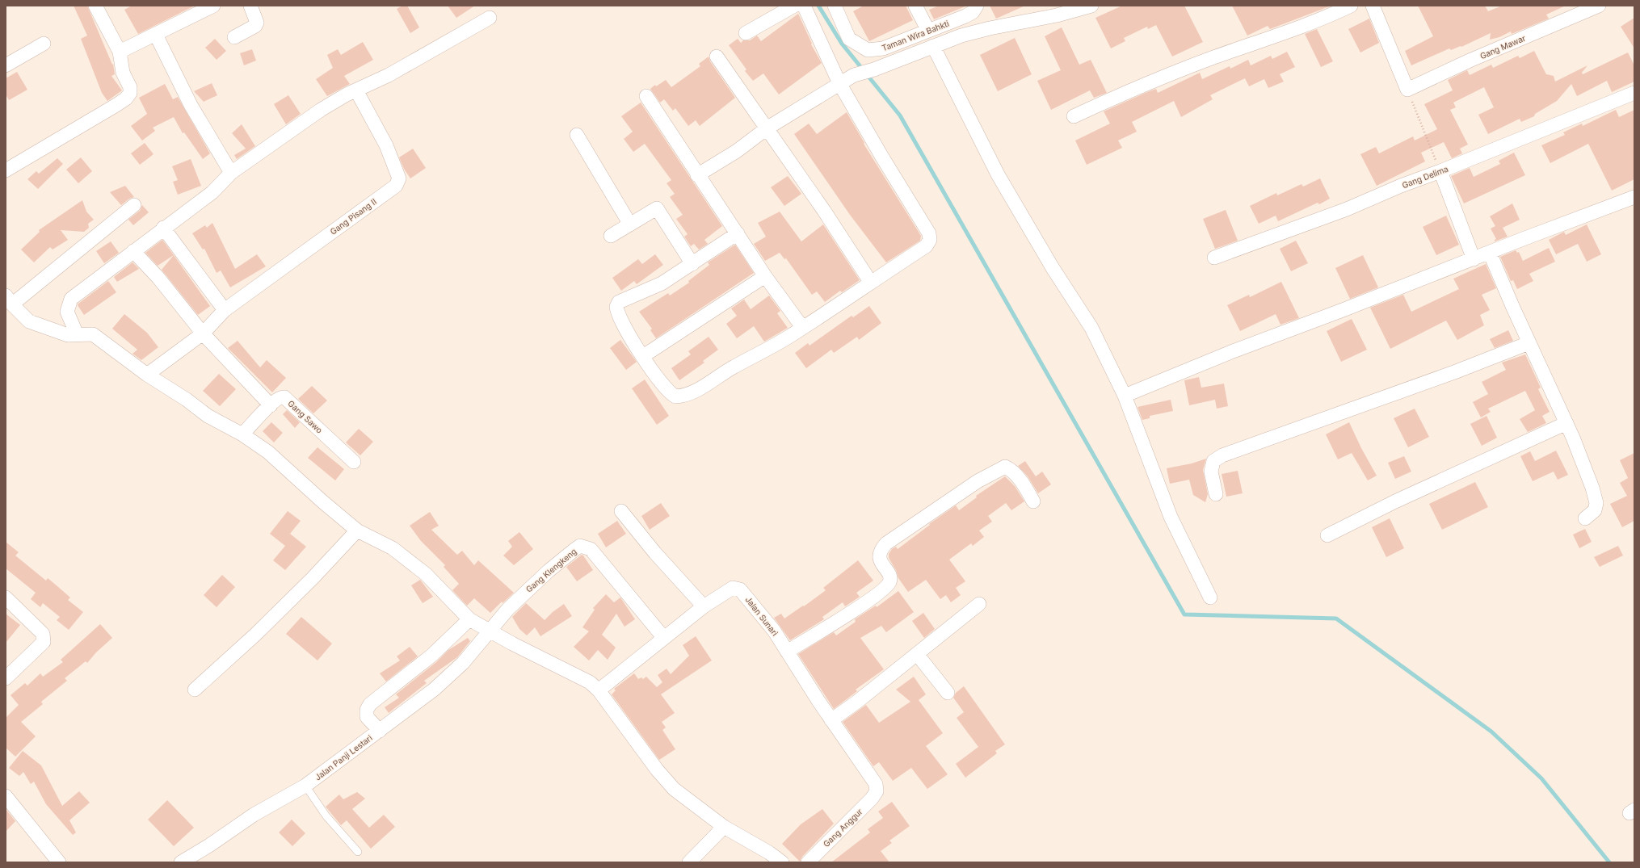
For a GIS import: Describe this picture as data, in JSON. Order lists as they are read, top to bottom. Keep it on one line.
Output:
{"streets":{"street":["Taman Wira Bahkti","Gang Mawar","Gang Delima","Gang Pisang II","Gang Sawo","Gang Klengkeng","Jalan Sunari","Jalan Panji Lestari","Gang Anggur"]},"crossings":[["Gang Klengkeng","Jalan Sunari"],["Gang Klengkeng","Jalan Panji Lestari"],["Jalan Sunari","Gang Anggur"]]}
